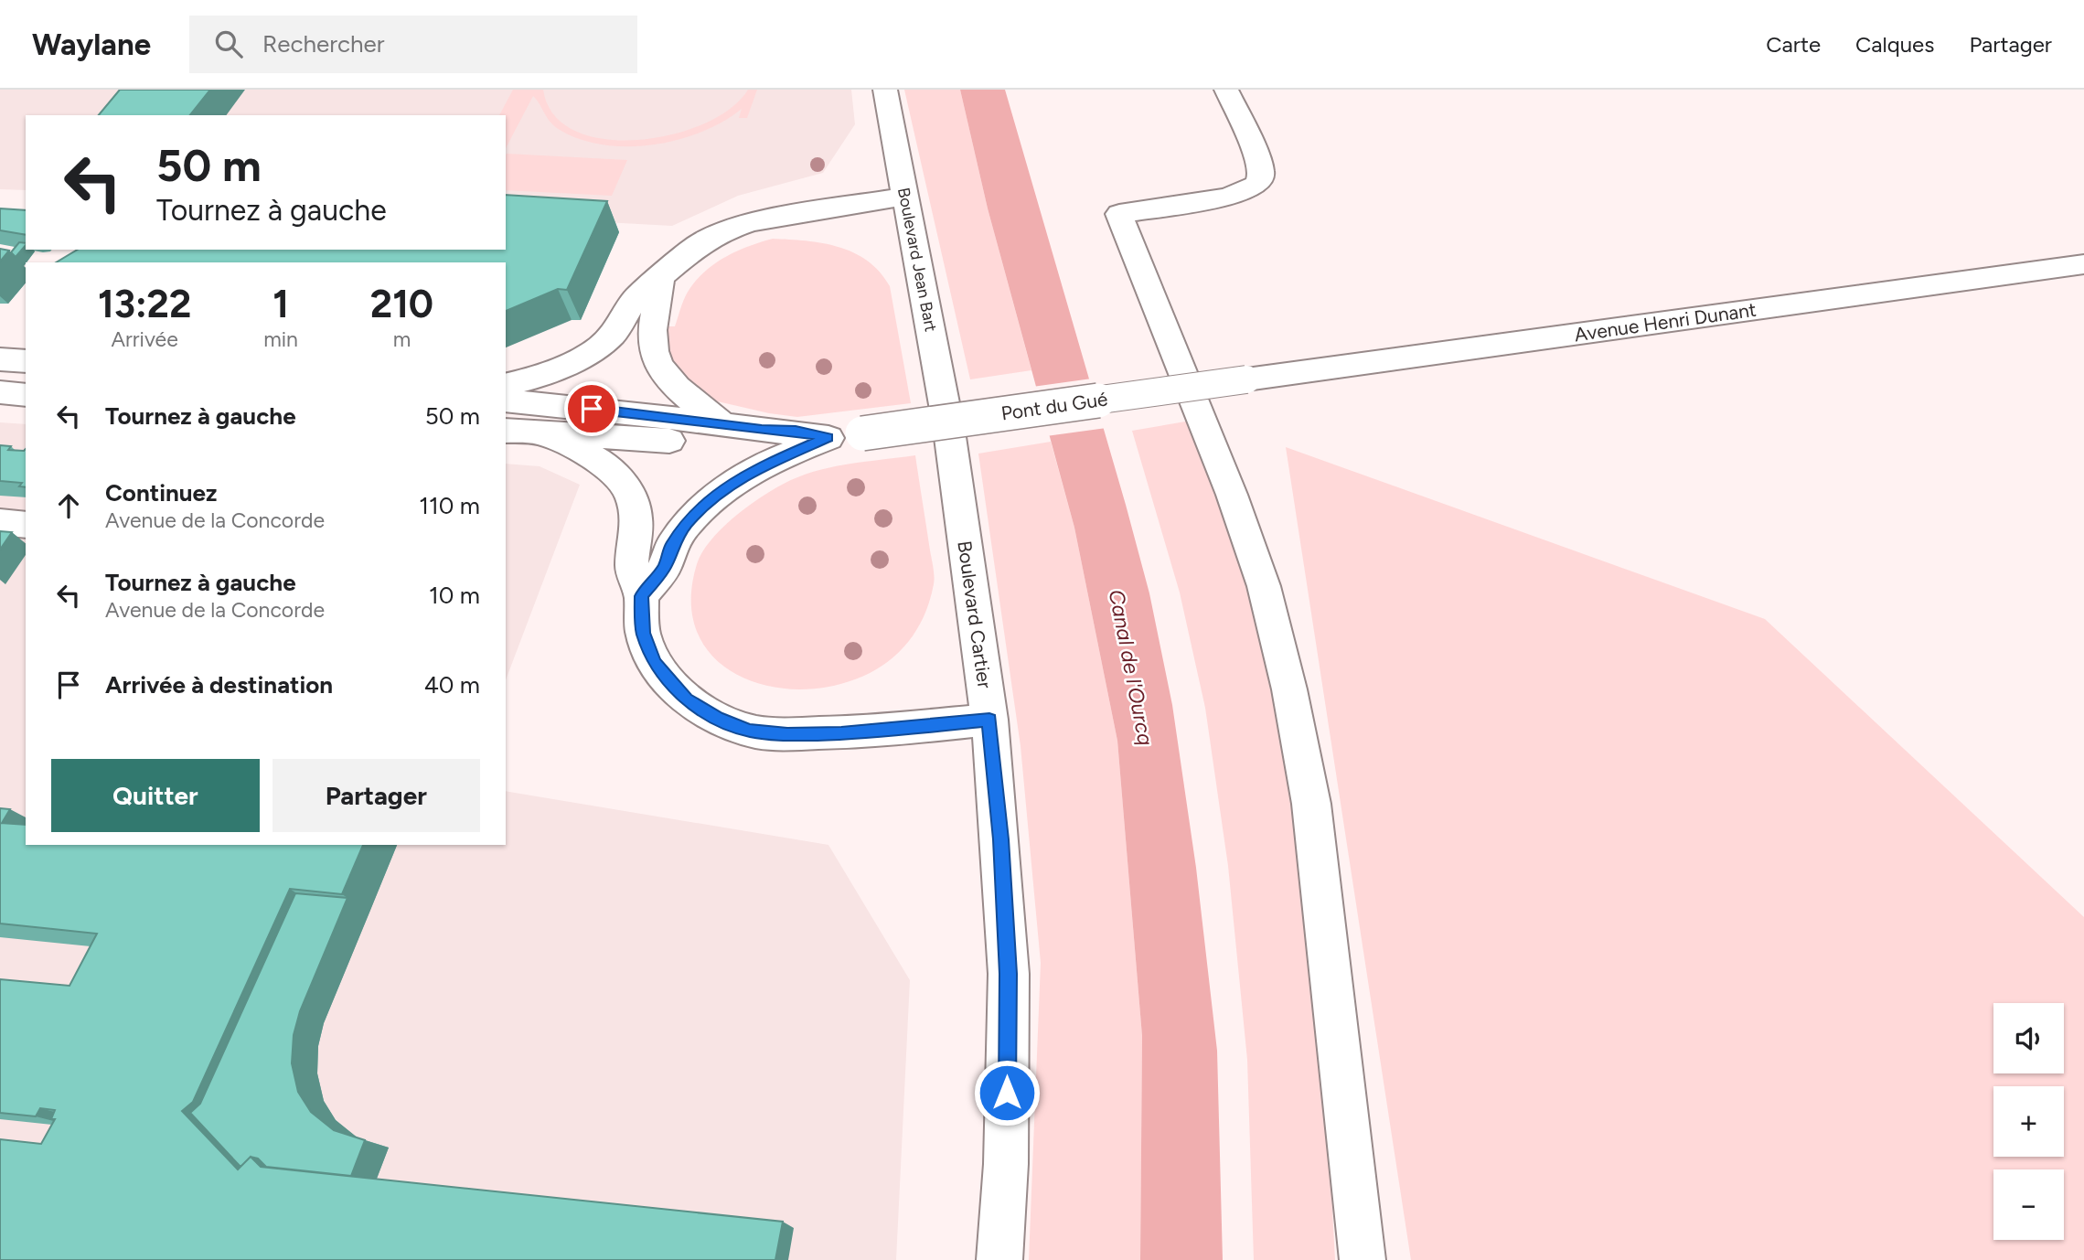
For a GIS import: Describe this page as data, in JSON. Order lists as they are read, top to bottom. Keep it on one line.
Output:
{"streets":{"street":["Boulevard Jean Bart","Avenue Henri Dunant","Pont du Gué","Boulevard Cartier"]},"crossings":[["Boulevard Jean Bart","Boulevard Cartier"],["Avenue Henri Dunant","Pont du Gué"]],"water":["Canal de l'Ourcq"],"page":{"header":"Waylane","search":"Rechercher","nav":["Carte","Calques","Partager"],"turn":["50 m","Tournez à gauche"],"eta":["13:22","Arrivée","1","min","210","m"],"list":[{"name":"Tournez à gauche","value":"50 m"},{"name":"Continuez","note":"Avenue de la Concorde","value":"110 m"},{"name":"Tournez à gauche","note":"Avenue de la Concorde","value":"10 m"},{"name":"Arrivée à destination","value":"40 m"}],"buttons":["Quitter","Partager"],"map_buttons":["+","−"]}}
